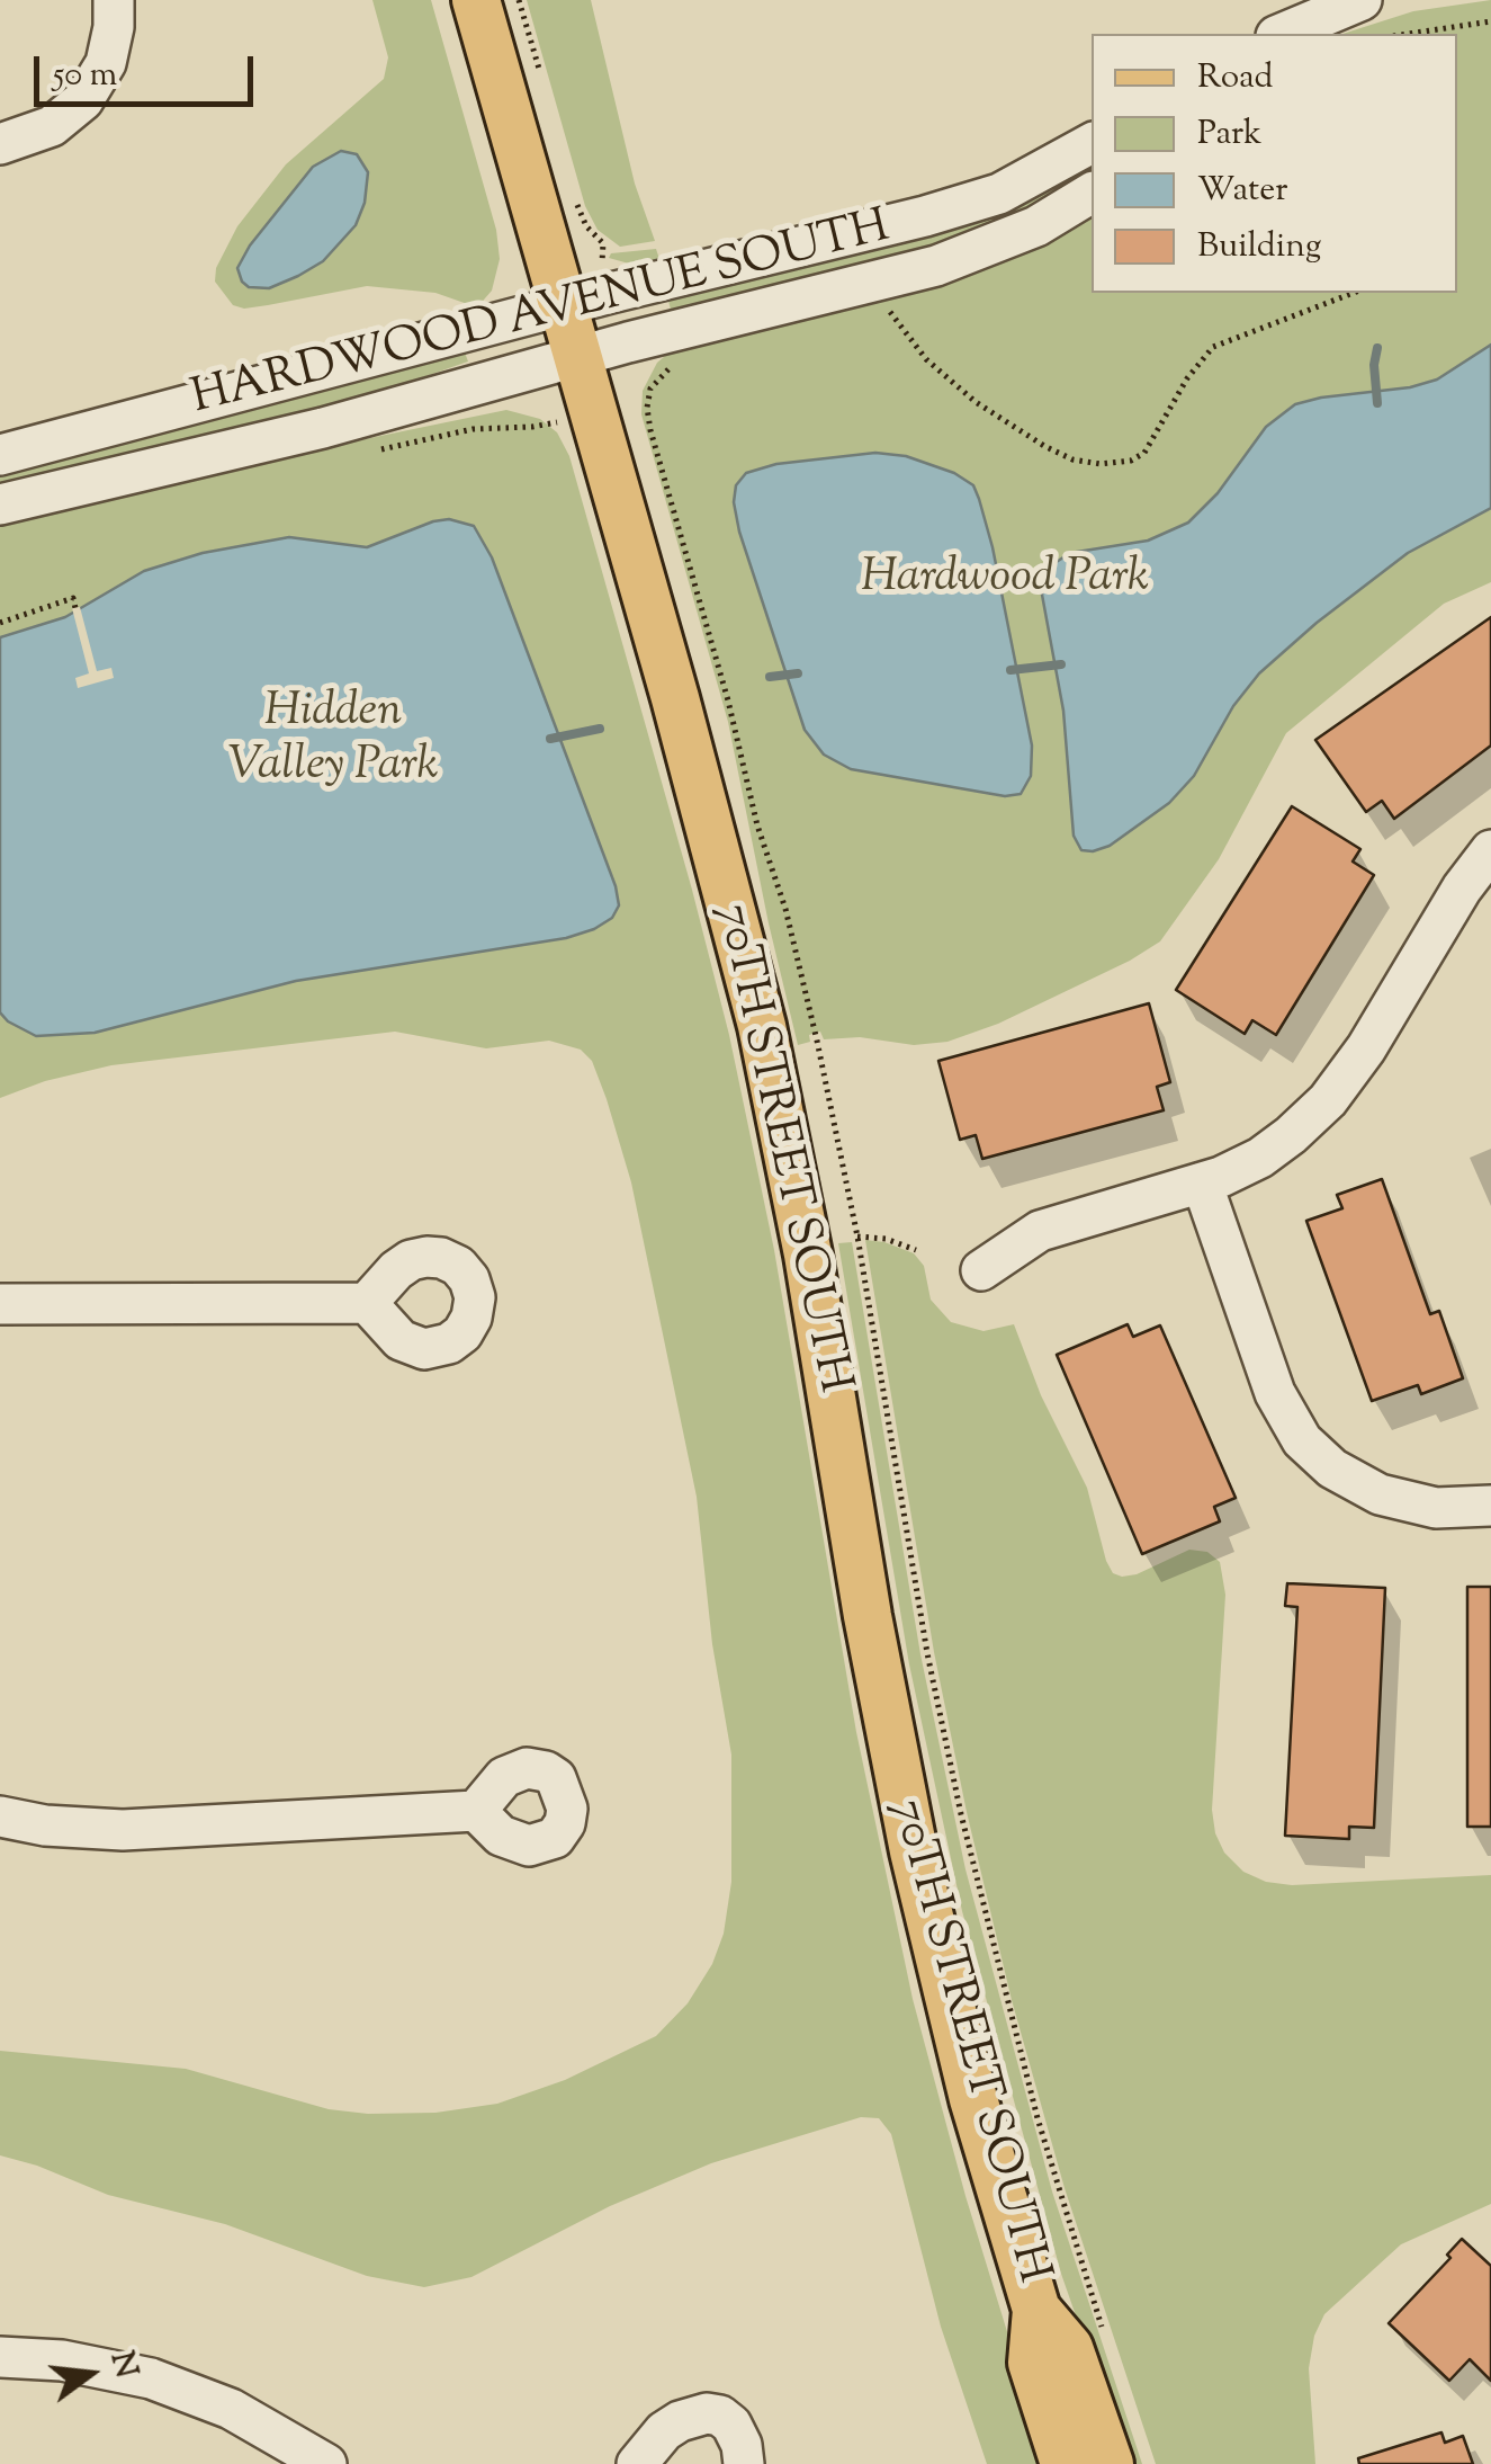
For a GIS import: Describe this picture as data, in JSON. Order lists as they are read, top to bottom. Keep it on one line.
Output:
{"streets":{"main road":["70TH STREET SOUTH"],"street":["HARDWOOD AVENUE SOUTH"]},"crossings":[["HARDWOOD AVENUE SOUTH","70TH STREET SOUTH"]],"parks":["Hardwood Park","Hidden Valley Park"],"legend":["Road","Park","Water","Building"],"scale_bar":"50 m","north":"right"}
